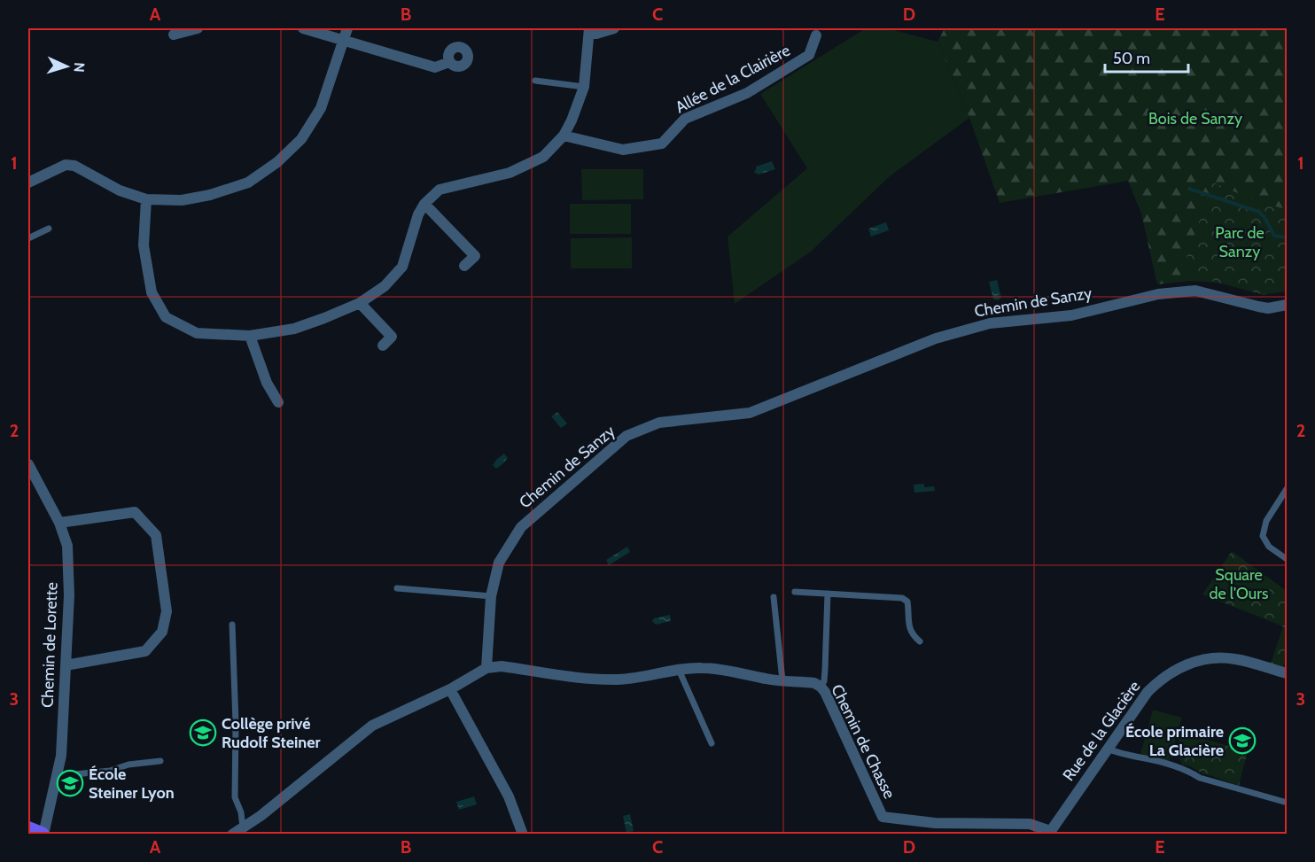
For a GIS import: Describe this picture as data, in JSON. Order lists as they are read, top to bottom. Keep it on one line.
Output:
{"streets":{"street":["Allée de la Clairière","Chemin de Sanzy","Chemin de Lorette","Rue de la Glacière","Chemin de Chasse"]},"crossings":[["Chemin de Sanzy","Chemin de Chasse"],["Rue de la Glacière","Chemin de Chasse"]],"parks":["Bois de Sanzy","Parc de Sanzy","Square de l'Ours"],"places":{"school or university":["Collège privé Rudolf Steiner","École primaire La Glacière","École Steiner Lyon"]},"scale_bar":"50 m","north":"right","grid":{"columns":["A","B","C","D","E"],"rows":["1","2","3"]}}
